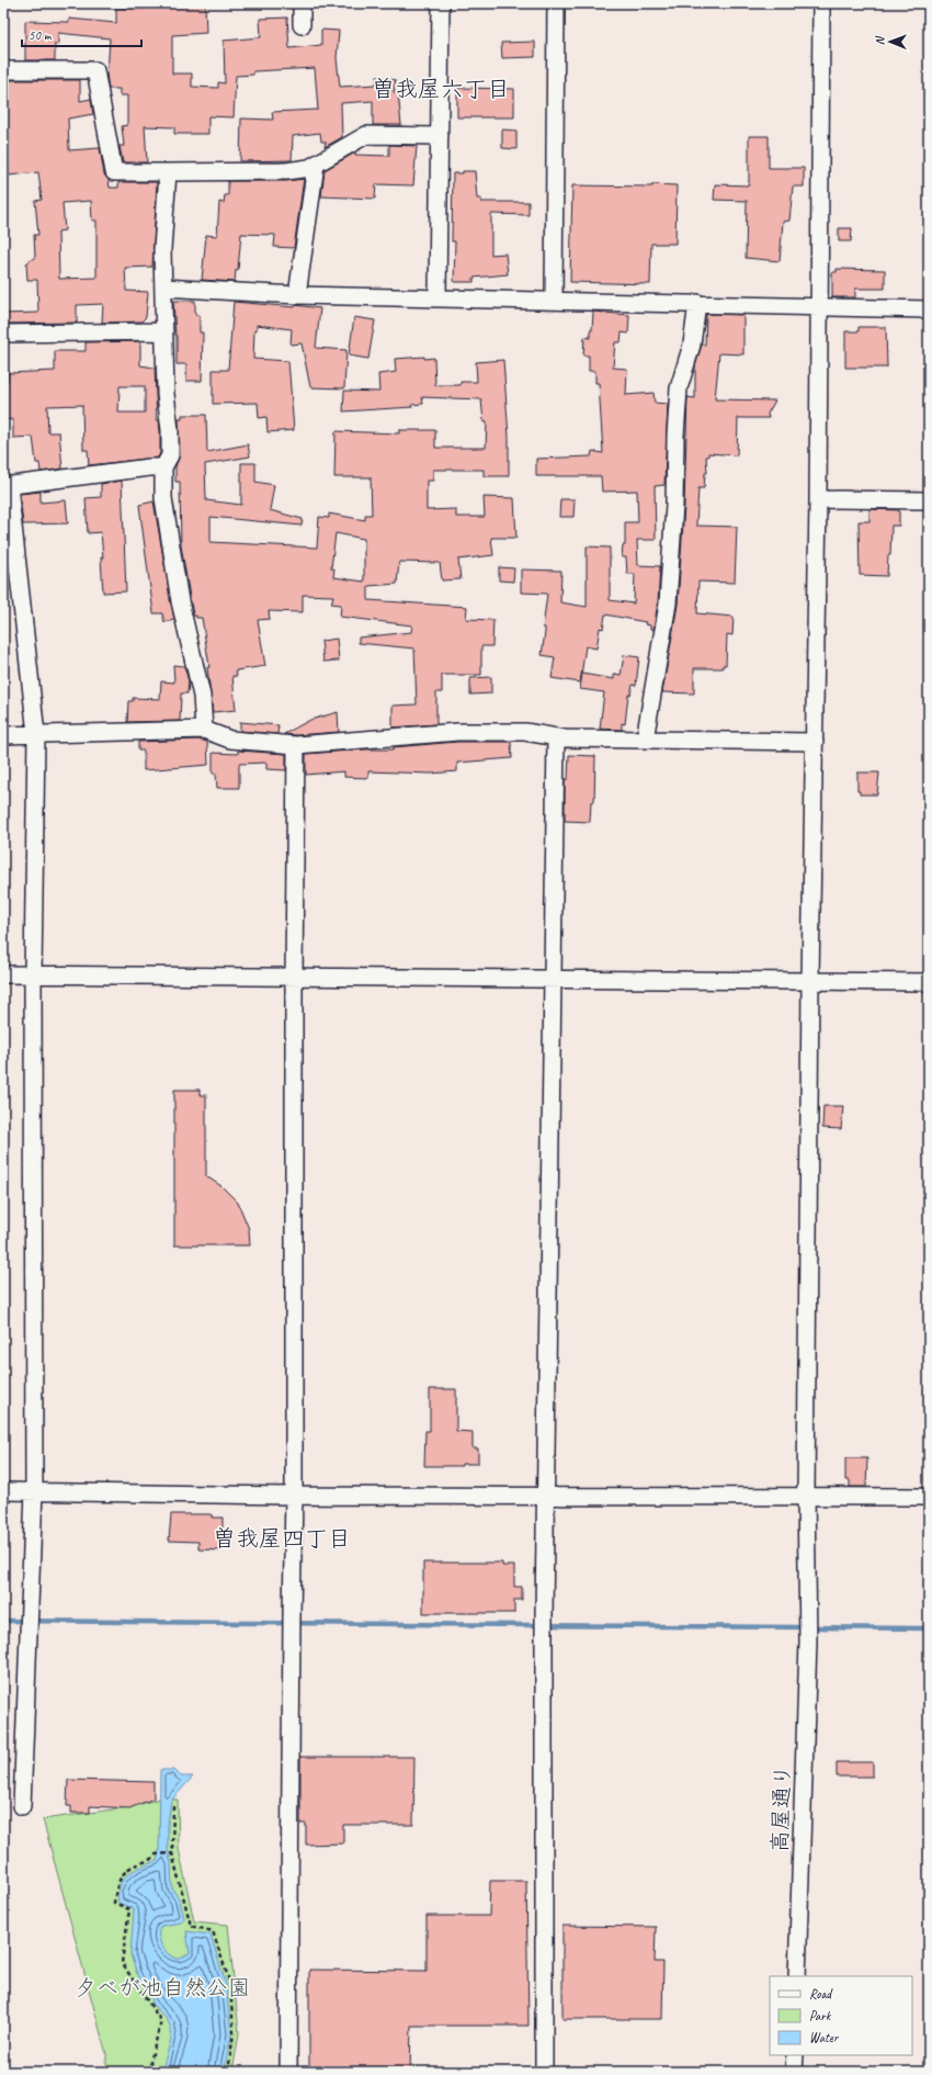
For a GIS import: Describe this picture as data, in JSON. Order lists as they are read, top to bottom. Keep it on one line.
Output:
{"streets":{"street":["高屋通り"]},"districts":["曽我屋六丁目","曽我屋四丁目"],"parks":["夕べが池自然公園"],"legend":["Road","Park","Water"],"scale_bar":"50 m","north":"left"}
